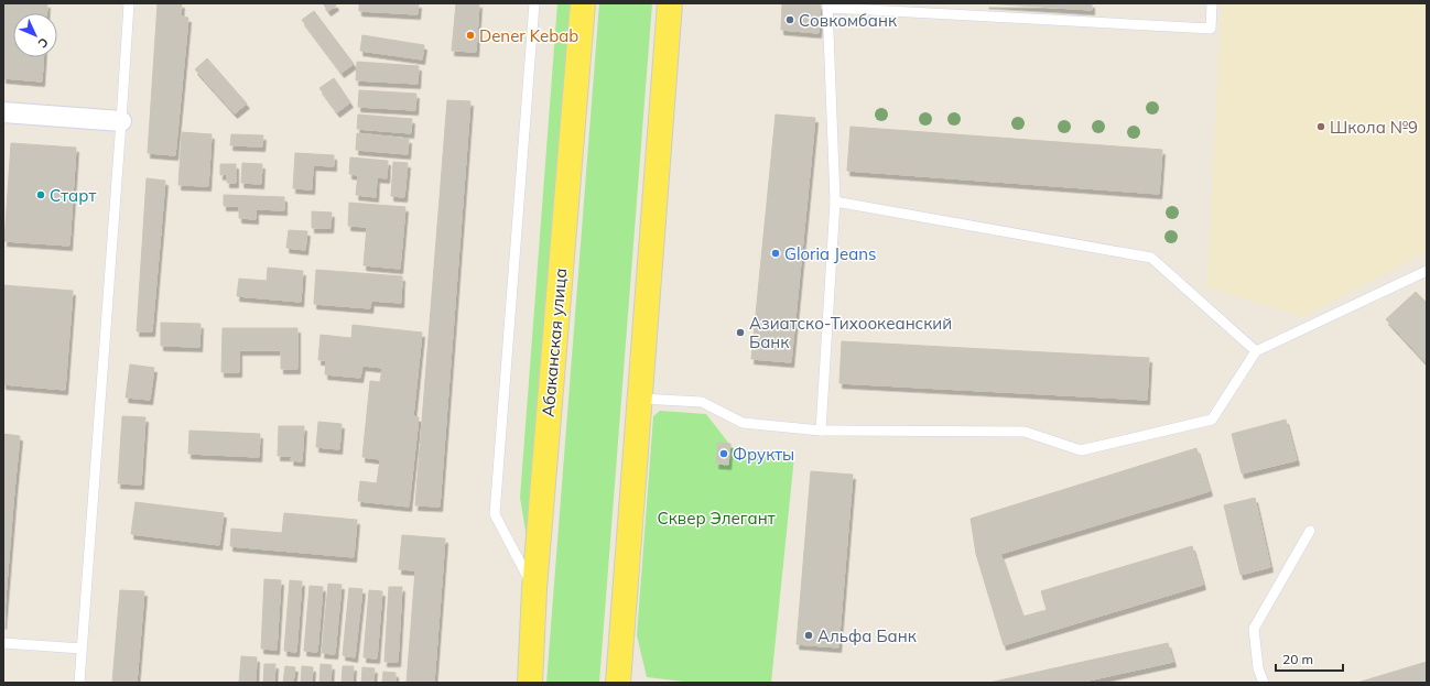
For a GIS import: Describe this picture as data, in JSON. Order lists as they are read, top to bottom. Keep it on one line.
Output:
{"streets":{"main road":["Абаканская улица"]},"parks":["Сквер Элегант"],"places":["Совкомбанк","Dener Kebab","Школа №9","Старт","Gloria Jeans","Азиатско-Тихоокеанский Банк","Фрукты","Альфа Банк"],"scale_bar":"20 m","north":"bottom right"}
